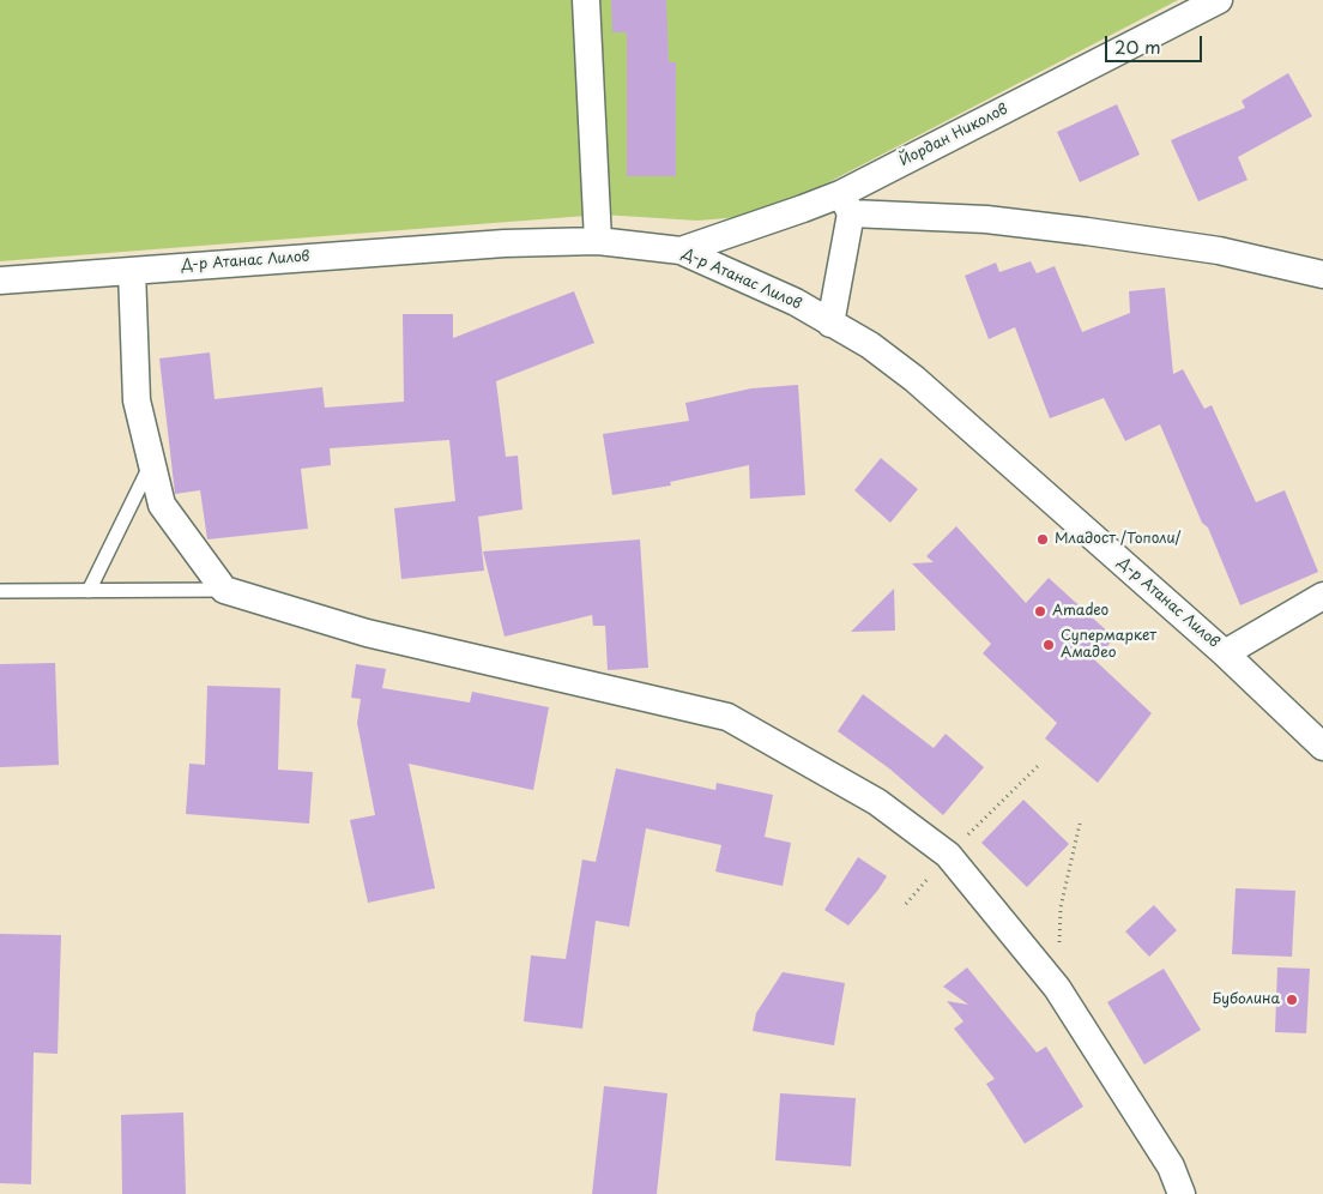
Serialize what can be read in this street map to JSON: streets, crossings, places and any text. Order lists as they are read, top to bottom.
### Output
{
  "streets": {
    "street": ["Йордан Николов", "Д-р Атанас Лилов"]
  },
  "crossings": [
    ["Йордан Николов", "Д-р Атанас Лилов"]
  ],
  "places": [
    "Младост /Тополи/",
    "Amadeo",
    "Супермаркет Амадео",
    "Буболина"
  ],
  "scale_bar": "20 m"
}
